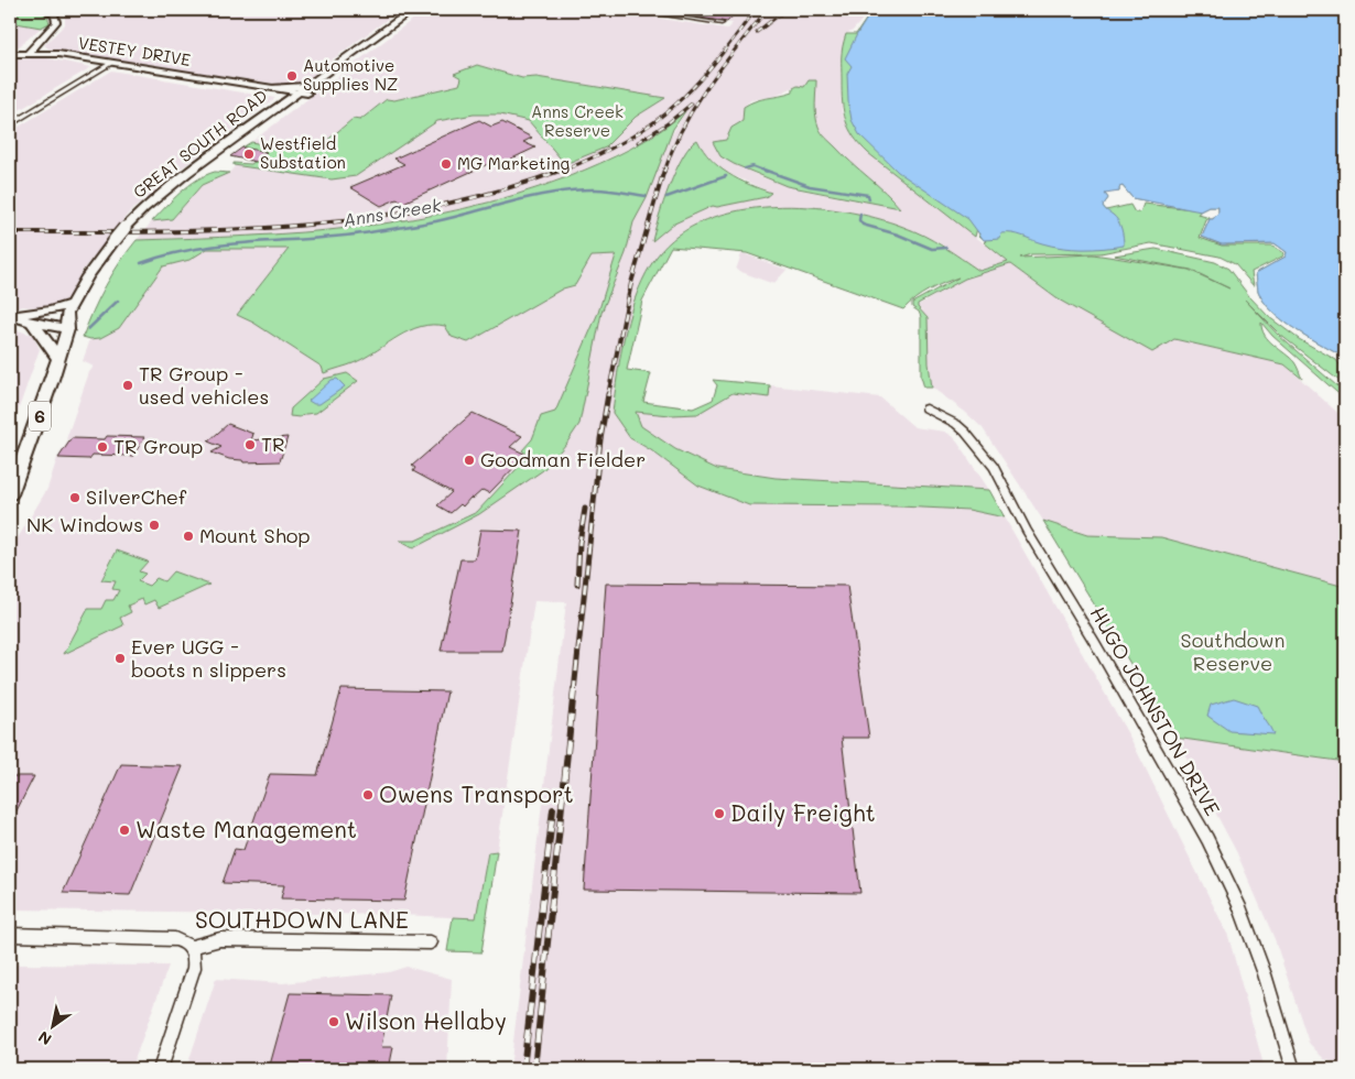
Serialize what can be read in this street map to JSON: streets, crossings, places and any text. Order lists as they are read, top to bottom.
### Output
{
  "streets": {
    "main road": ["GREAT SOUTH ROAD", "6"],
    "street": ["VESTEY DRIVE", "HUGO JOHNSTON DRIVE", "SOUTHDOWN LANE"]
  },
  "crossings": [
    ["VESTEY DRIVE", "GREAT SOUTH ROAD"]
  ],
  "water": ["Anns Creek"],
  "parks": ["Anns Creek Reserve", "Southdown Reserve"],
  "places": [
    "Automotive Supplies NZ",
    "Westfield Substation",
    "MG Marketing",
    "TR Group - used vehicles",
    "TR",
    "TR Group",
    "Goodman Fielder",
    "SilverChef",
    "NK Windows",
    "Mount Shop",
    "Ever UGG - boots n slippers",
    "Owens Transport",
    "Daily Freight",
    "Waste Management",
    "Wilson Hellaby"
  ],
  "north": "bottom left"
}
